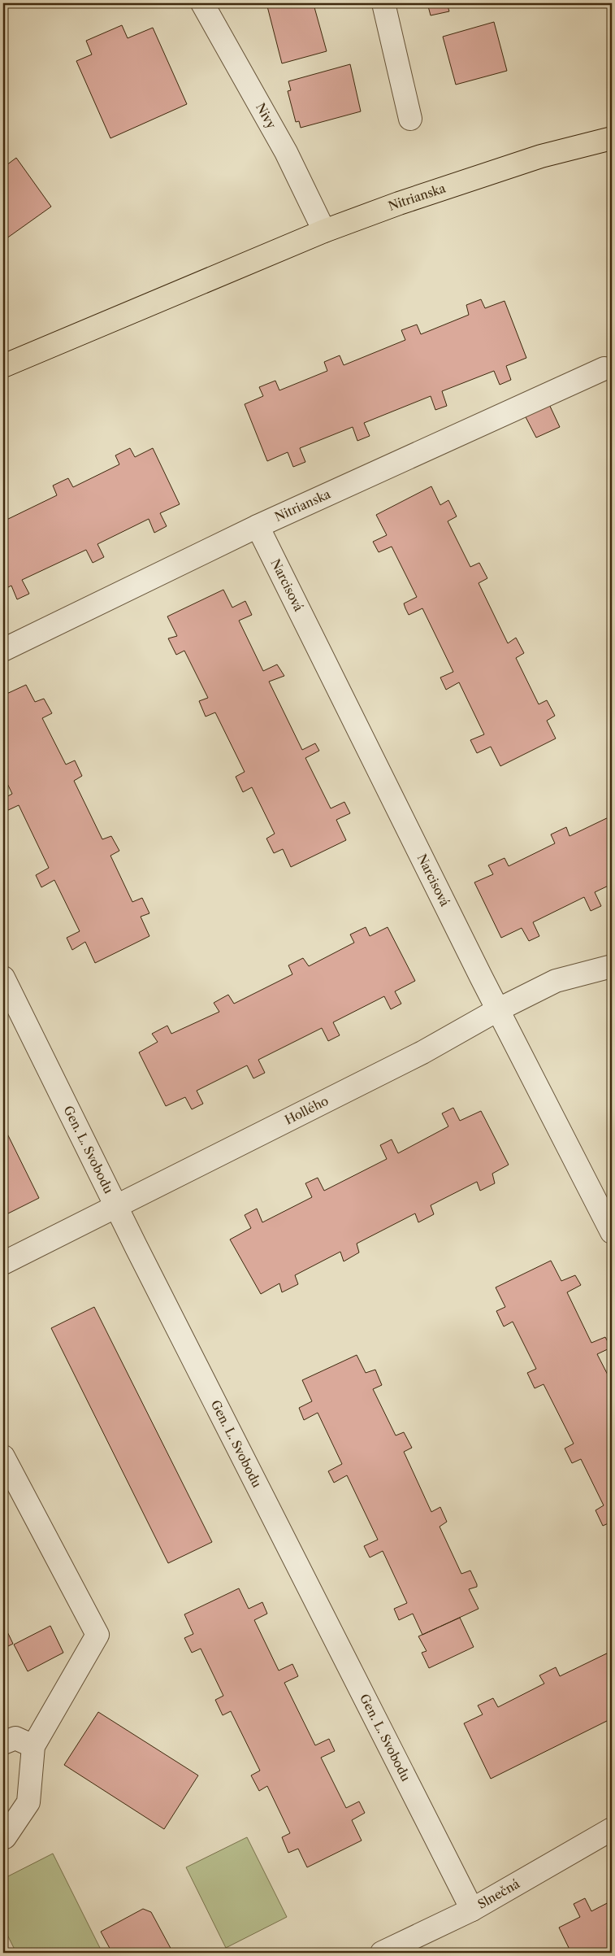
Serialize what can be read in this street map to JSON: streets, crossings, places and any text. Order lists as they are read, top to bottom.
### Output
{
  "streets": {
    "main road": ["Nitrianska"],
    "street": [
      "Nivy",
      "Narcisová",
      "Hollého",
      "Gen. L. Svobodu",
      "Slnečná"
    ]
  },
  "crossings": [
    ["Nivy", "Nitrianska"],
    ["Nitrianska", "Narcisová"],
    ["Narcisová", "Hollého"],
    ["Hollého", "Gen. L. Svobodu"],
    ["Gen. L. Svobodu", "Slnečná"]
  ]
}
